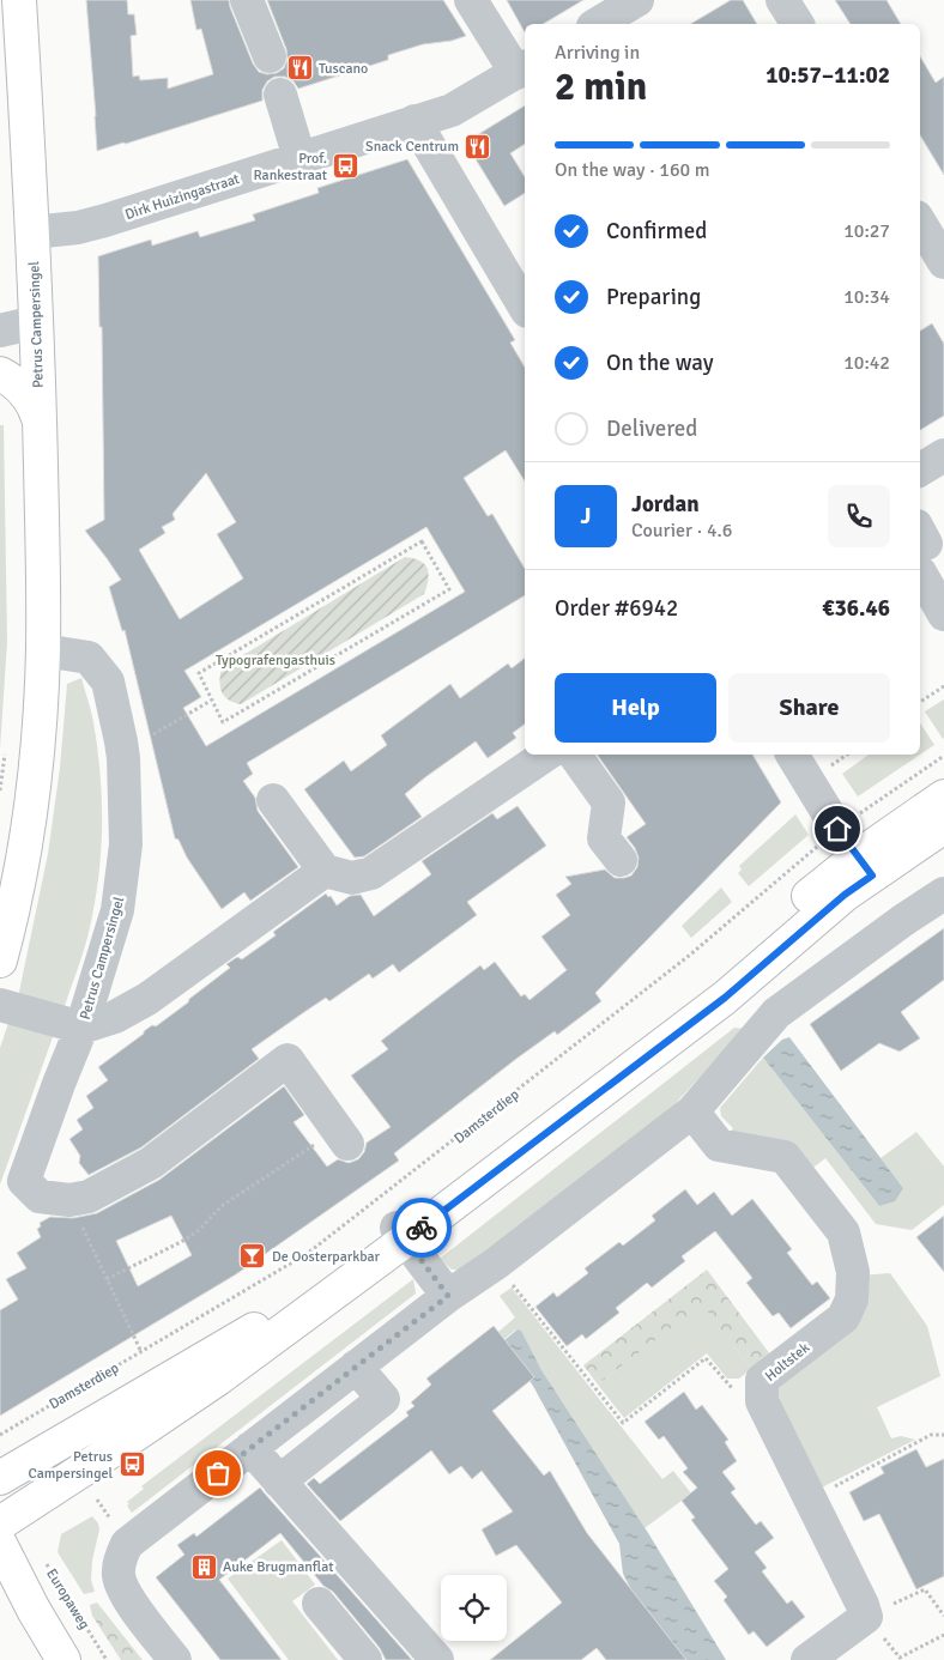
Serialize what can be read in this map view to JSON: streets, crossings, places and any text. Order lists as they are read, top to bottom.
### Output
{
  "streets": {
    "main road": ["Petrus Campersingel"],
    "street": ["Dirk Huizingastraat", "Holtstek"],
    "path": ["Damsterdiep", "Europaweg"]
  },
  "crossings": [
    ["Dirk Huizingastraat", "Petrus Campersingel"]
  ],
  "parks": ["Typografengasthuis"],
  "places": {
    "restaurant": ["Tuscano", "Snack Centrum"],
    "bus stop": ["Prof. Rankestraat", "Petrus Campersingel"],
    "bar": ["De Oosterparkbar"],
    "building": ["Auke Brugmanflat"]
  },
  "page": {
    "heading": ["2 min", "Arriving in", "10:57–11:02"],
    "panel": [
      "Jordan",
      "Courier · 4.6",
      "Order #6942",
      "€36.46"
    ],
    "bar": "On the way · 160 m",
    "list": [
      ["Confirmed", "10:27"],
      ["Preparing", "10:34"],
      ["On the way", "10:42"],
      "Delivered"
    ],
    "round": "J",
    "buttons": ["Help", "Share"]
  }
}
